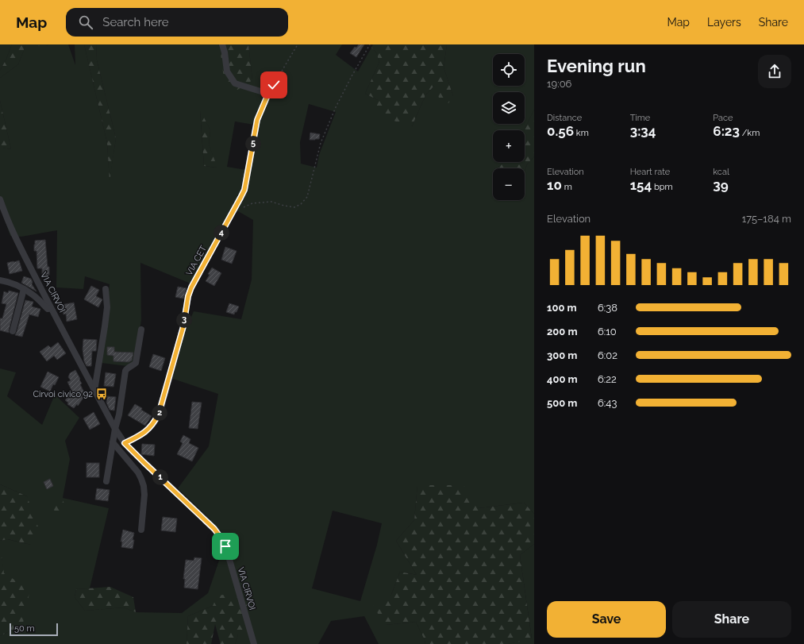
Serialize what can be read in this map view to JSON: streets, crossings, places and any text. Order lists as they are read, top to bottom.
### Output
{
  "streets": {
    "street": ["VIA CET", "VIA CIRVOI"]
  },
  "crossings": [
    ["VIA CET", "VIA CIRVOI"]
  ],
  "places": {
    "bus stop": ["Cirvoi civico 92"]
  },
  "scale_bar": "50 m",
  "page": {
    "header": "Map",
    "search": "Search here",
    "nav": ["Map", "Layers", "Share"],
    "heading": ["Evening run", "19:06"],
    "map_buttons": ["+", "−"],
    "stats": [
      ["Distance", "0.56 km"],
      ["Time", "3:34"],
      ["Pace", "6:23 /km"],
      ["Elevation", "10 m"],
      ["Heart rate", "154 bpm"],
      ["kcal", "39"]
    ],
    "pins": [
      "5",
      "4",
      "3",
      "2",
      "1"
    ],
    "chart": ["Elevation", "175–184 m"],
    "list": [
      {
        "name": "100 m",
        "note": "6:38"
      },
      {
        "name": "200 m",
        "note": "6:10"
      },
      {
        "name": "300 m",
        "note": "6:02"
      },
      {
        "name": "400 m",
        "note": "6:22"
      },
      {
        "name": "500 m",
        "note": "6:43"
      }
    ],
    "buttons": ["Save", "Share"],
    "scale": "50 m"
  }
}
